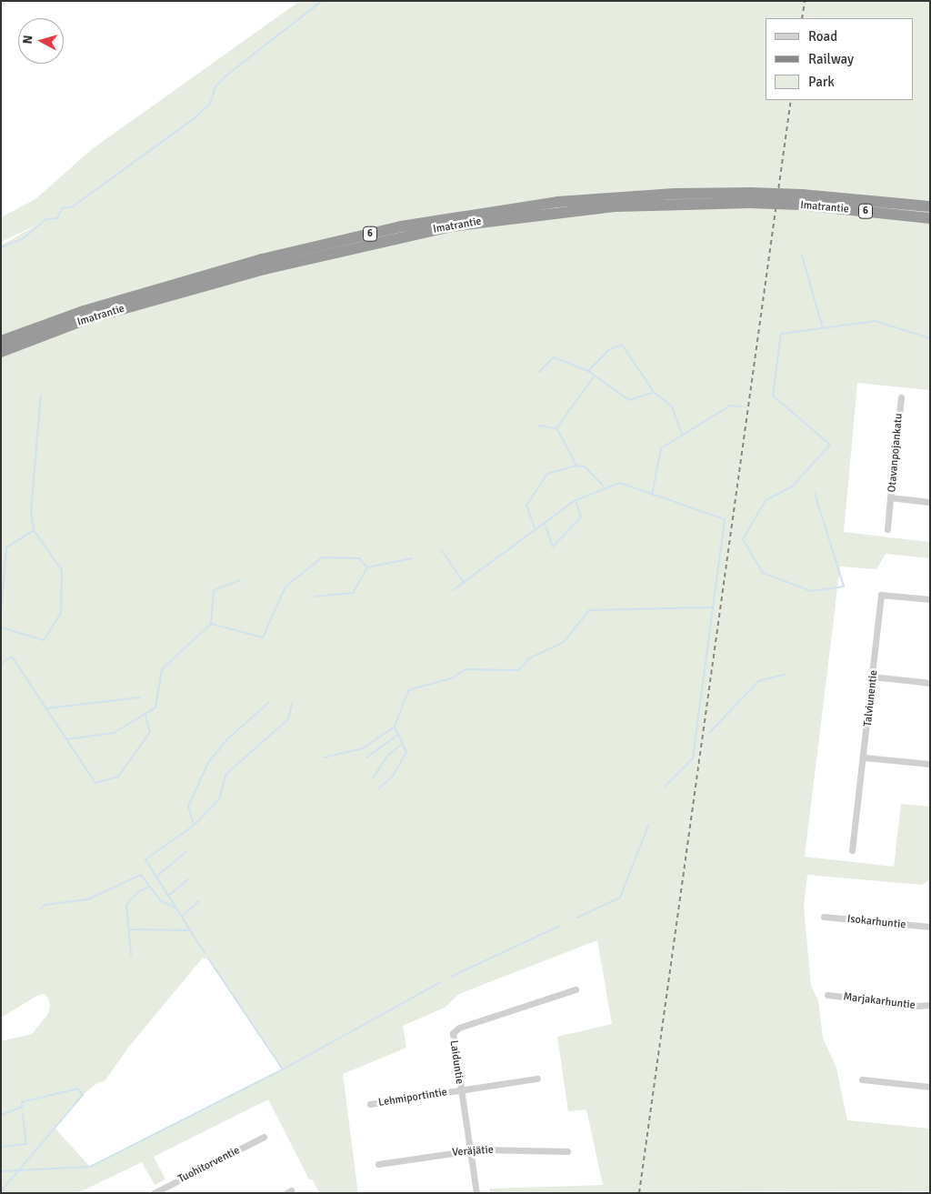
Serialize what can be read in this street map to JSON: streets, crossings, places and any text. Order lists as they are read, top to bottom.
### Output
{
  "streets": {
    "highway": ["Imatrantie", "6"],
    "street": [
      "Otavanpojankatu",
      "Talviunentie",
      "Isokarhuntie",
      "Marjakarhuntie",
      "Laiduntie",
      "Lehmiportintie",
      "Veräjätie",
      "Tuohitorventie"
    ]
  },
  "crossings": [
    ["Laiduntie", "Lehmiportintie"],
    ["Laiduntie", "Veräjätie"]
  ],
  "legend": ["Road", "Railway", "Park"],
  "north": "left"
}
